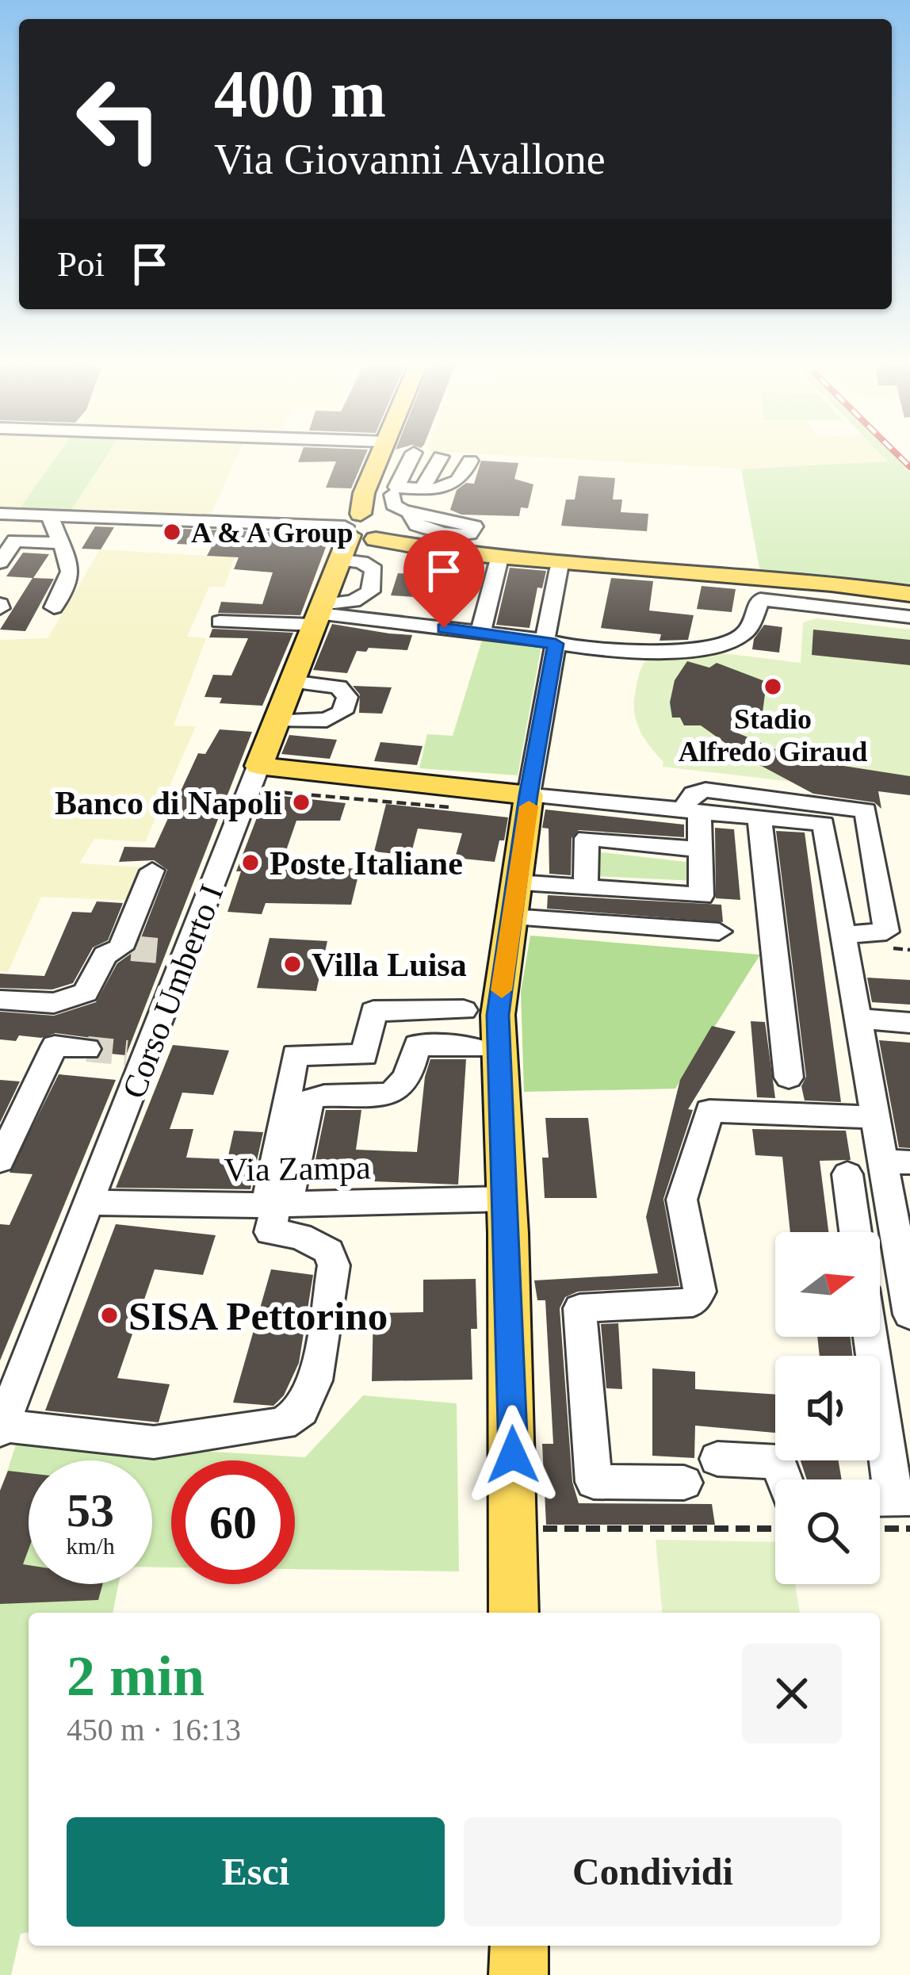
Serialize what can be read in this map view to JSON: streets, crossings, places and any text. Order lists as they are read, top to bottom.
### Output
{
  "streets": {
    "main road": ["Corso Umberto I"],
    "street": ["Via Zampa"]
  },
  "crossings": [
    ["Corso Umberto I", "Via Zampa"]
  ],
  "places": [
    "A & A Group",
    "Stadio Alfredo Giraud",
    "Banco di Napoli",
    "Poste Italiane",
    "Villa Luisa",
    "SISA Pettorino"
  ],
  "north": "right",
  "page": {
    "turn": ["400 m", "Via Giovanni Avallone"],
    "then": "Poi",
    "speed": "53 km/h",
    "limit": "60",
    "heading": ["2 min", "450 m · 16:13"],
    "buttons": ["Esci", "Condividi"]
  }
}
